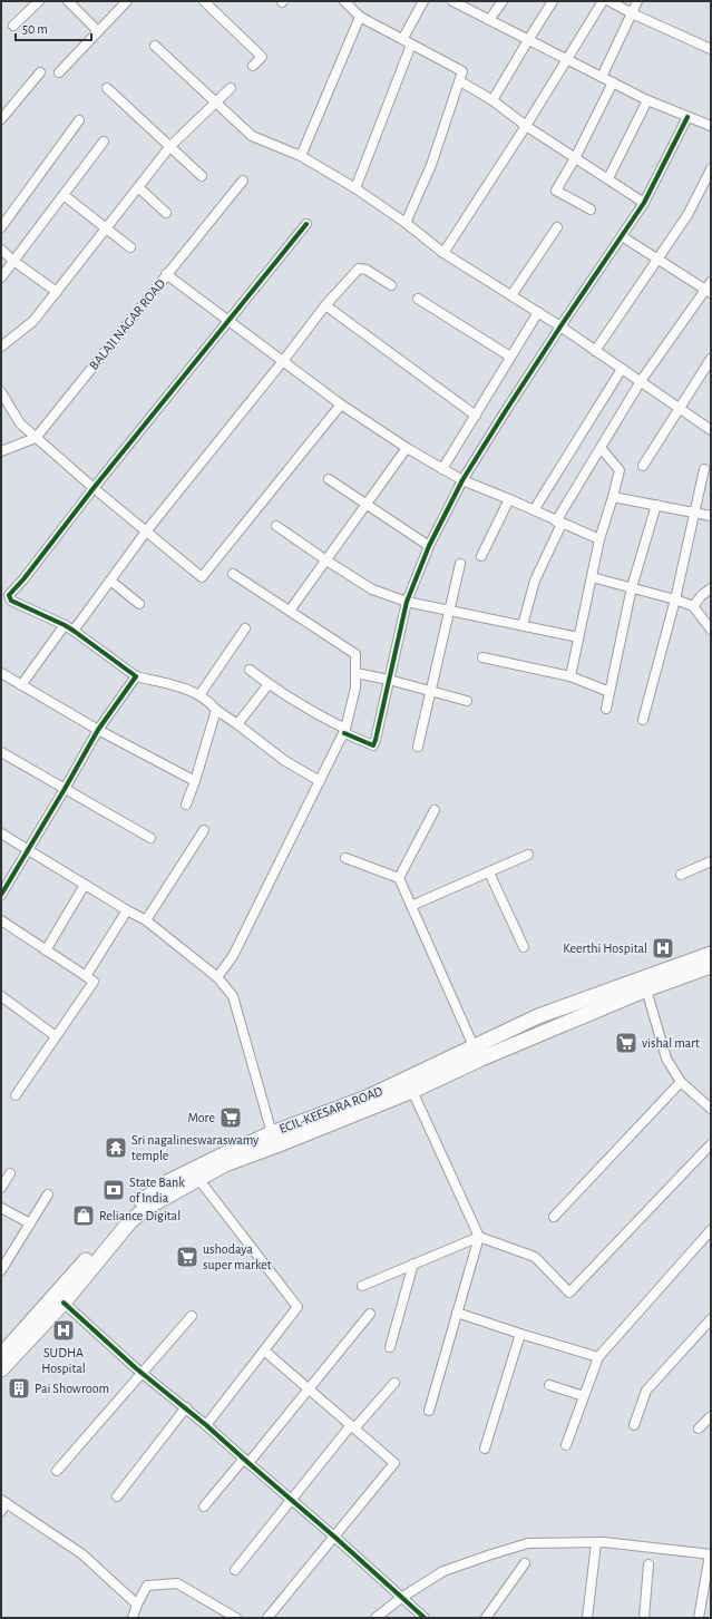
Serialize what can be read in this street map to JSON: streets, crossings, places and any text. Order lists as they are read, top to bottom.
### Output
{
  "streets": {
    "main road": ["ECIL-KEESARA ROAD"],
    "street": ["BALAJI NAGAR ROAD"]
  },
  "places": {
    "hospital": ["Keerthi Hospital", "SUDHA Hospital"],
    "supermarket": ["vishal mart", "More", "ushodaya super market"],
    "temple": ["Sri nagalineswaraswamy temple"],
    "bank": ["State Bank of India"],
    "shop": ["Reliance Digital"],
    "building": ["Pai Showroom"]
  },
  "scale_bar": "50 m"
}
